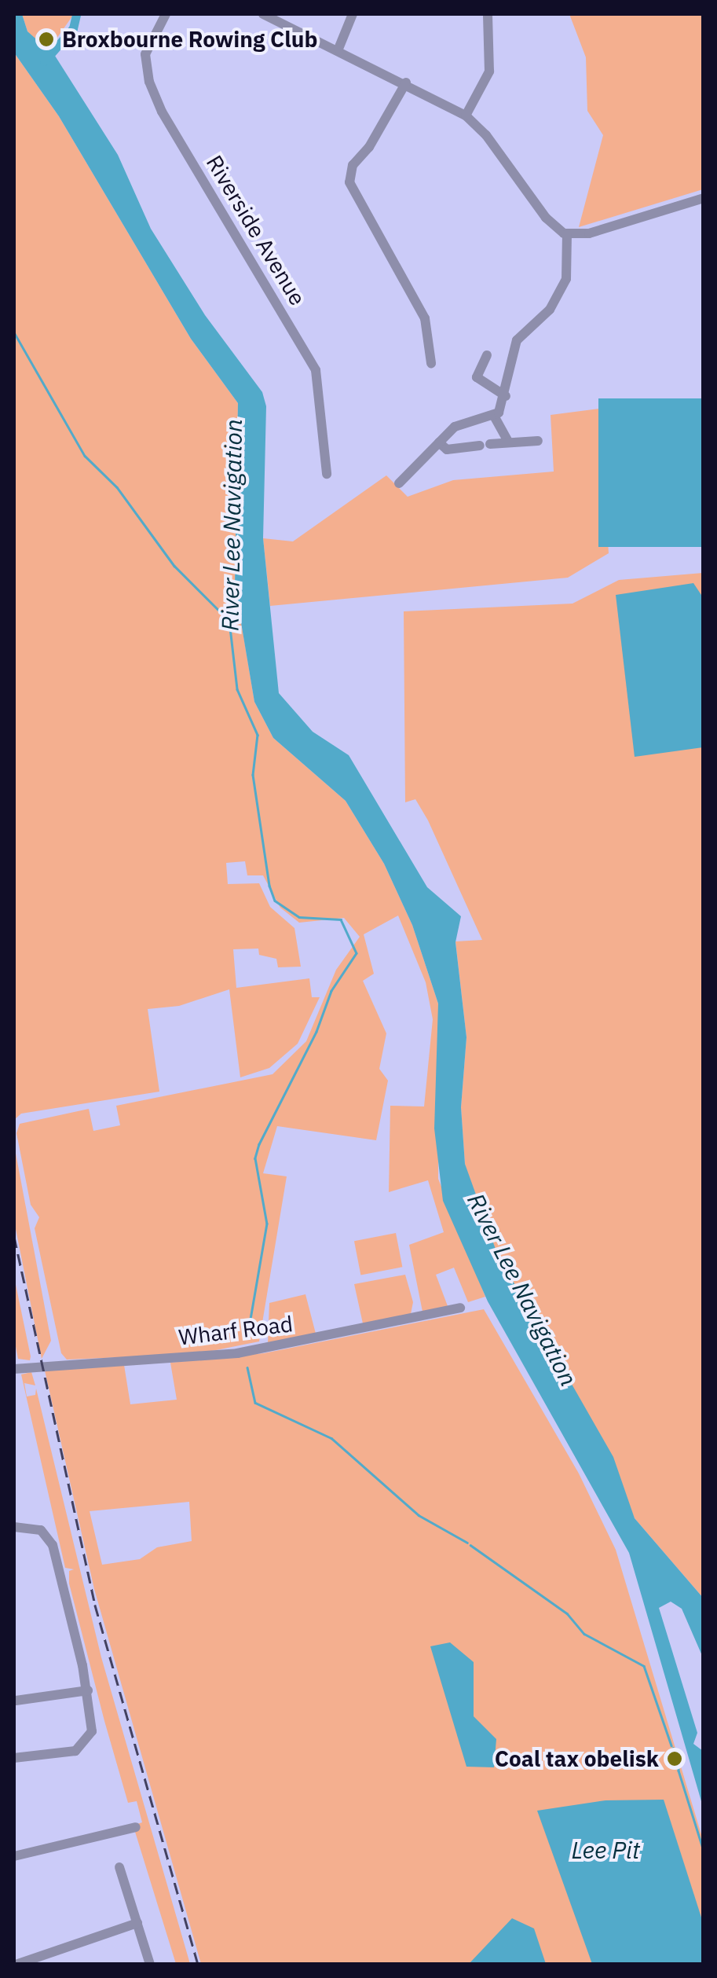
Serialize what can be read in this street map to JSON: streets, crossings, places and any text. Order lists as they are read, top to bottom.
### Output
{
  "streets": {
    "street": ["Riverside Avenue", "Wharf Road"]
  },
  "water": ["River Lee Navigation", "Lee Pit"],
  "places": ["Broxbourne Rowing Club", "Coal tax obelisk"]
}
